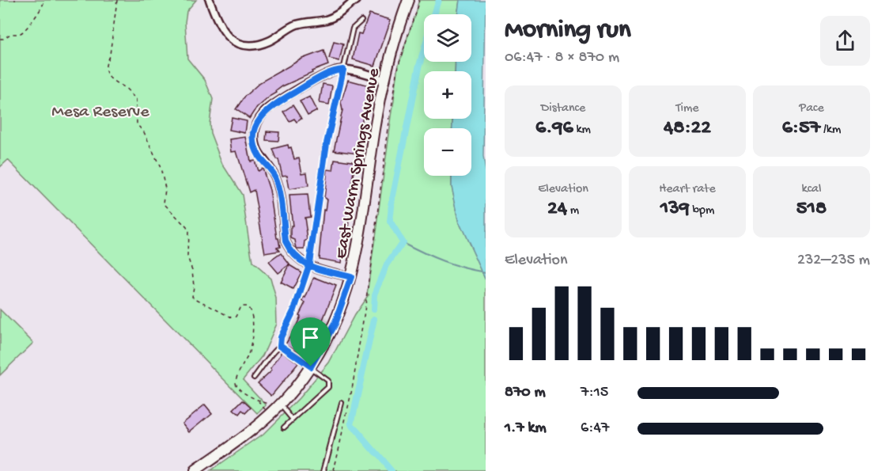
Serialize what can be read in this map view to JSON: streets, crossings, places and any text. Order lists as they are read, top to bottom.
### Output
{
  "streets": {
    "street": ["East Warm Springs Avenue"]
  },
  "parks": ["Mesa Reserve"],
  "page": {
    "heading": ["Morning run", "06:47 · 8 × 870 m"],
    "map_buttons": ["+", "−"],
    "stats": [
      ["Distance", "6.96 km"],
      ["Time", "48:22"],
      ["Pace", "6:57 /km"],
      ["Elevation", "24 m"],
      ["Heart rate", "139 bpm"],
      ["kcal", "518"]
    ],
    "chart": ["Elevation", "232–235 m"],
    "list": [
      {
        "name": "870 m",
        "note": "7:15"
      },
      {
        "name": "1.7 km",
        "note": "6:47"
      }
    ]
  }
}
